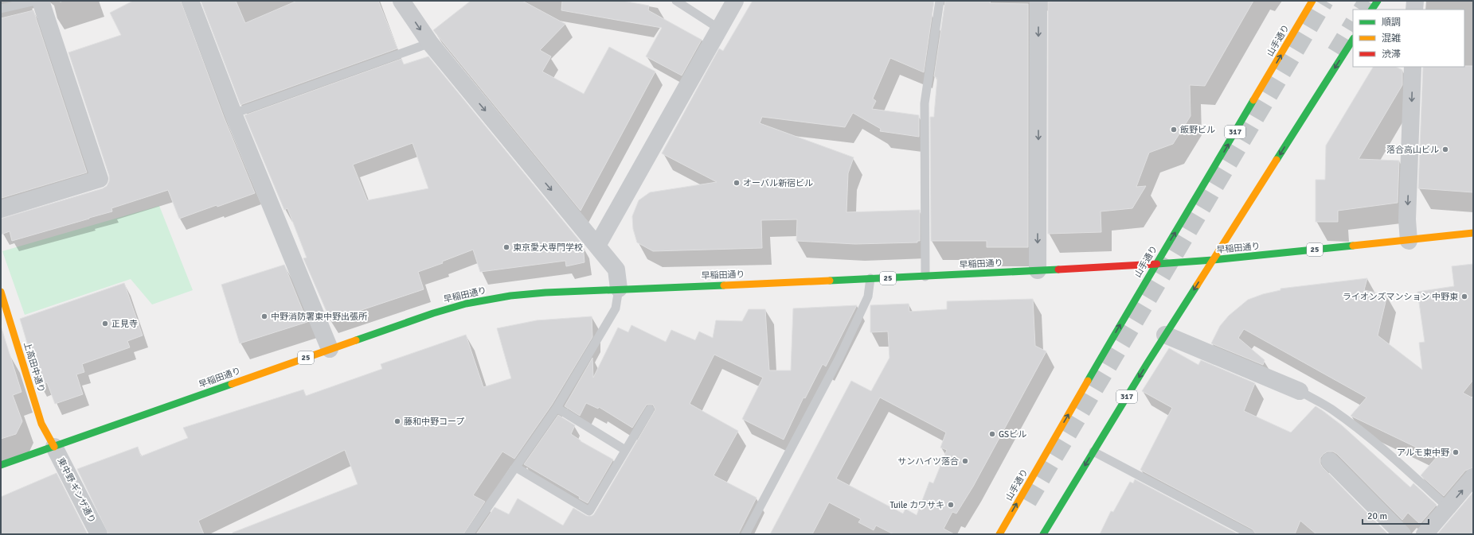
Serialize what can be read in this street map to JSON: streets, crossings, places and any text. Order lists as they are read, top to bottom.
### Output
{
  "streets": {
    "main road": [
      "山手通り",
      "317",
      "早稲田通り",
      "25",
      "上高田中通り"
    ],
    "street": ["東中野 ギンザ通り"]
  },
  "crossings": [
    ["山手通り", "早稲田通り"],
    ["317", "早稲田通り"],
    ["早稲田通り", "上高田中通り"],
    ["早稲田通り", "東中野 ギンザ通り"],
    ["上高田中通り", "東中野 ギンザ通り"]
  ],
  "places": [
    "飯野ビル",
    "落合高山ビル",
    "オーバル新宿ビル",
    "東京愛犬専門学校",
    "ライオンズマンション 中野東",
    "中野消防署東中野出張所",
    "正見寺",
    "藤和中野コープ",
    "GSビル",
    "アルモ東中野",
    "サンハイツ落合",
    "Tuile カワサキ"
  ],
  "legend": ["順調", "混雑", "渋滞"],
  "scale_bar": "20 m"
}
